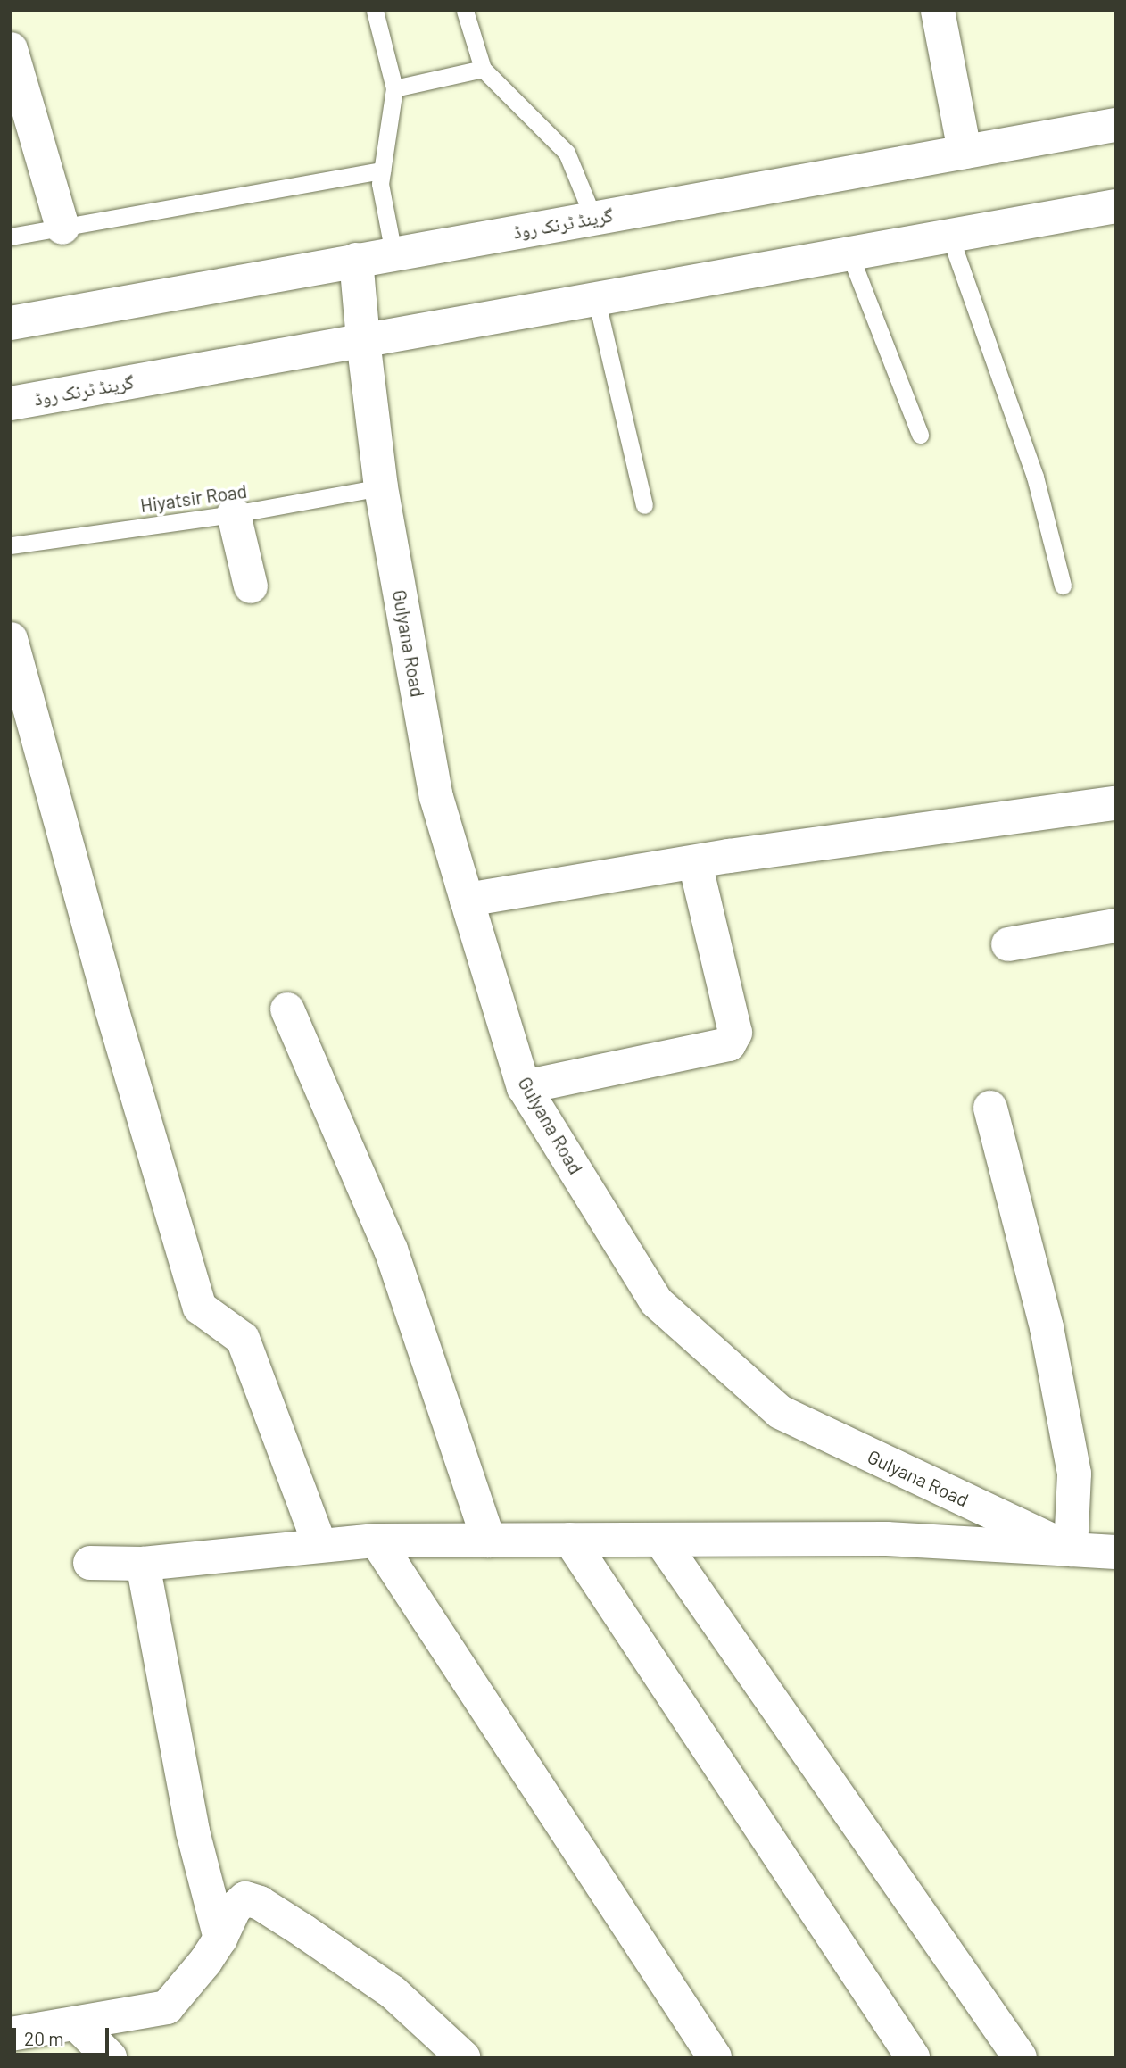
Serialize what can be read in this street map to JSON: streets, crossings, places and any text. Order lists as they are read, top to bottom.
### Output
{
  "streets": {
    "main road": ["گرینڈ ٹرنک روڈ", "Gulyana Road"],
    "lane": ["Hiyatsir Road"]
  },
  "crossings": [
    ["گرینڈ ٹرنک روڈ", "Gulyana Road"],
    ["Hiyatsir Road", "Gulyana Road"]
  ],
  "scale_bar": "20 m"
}
